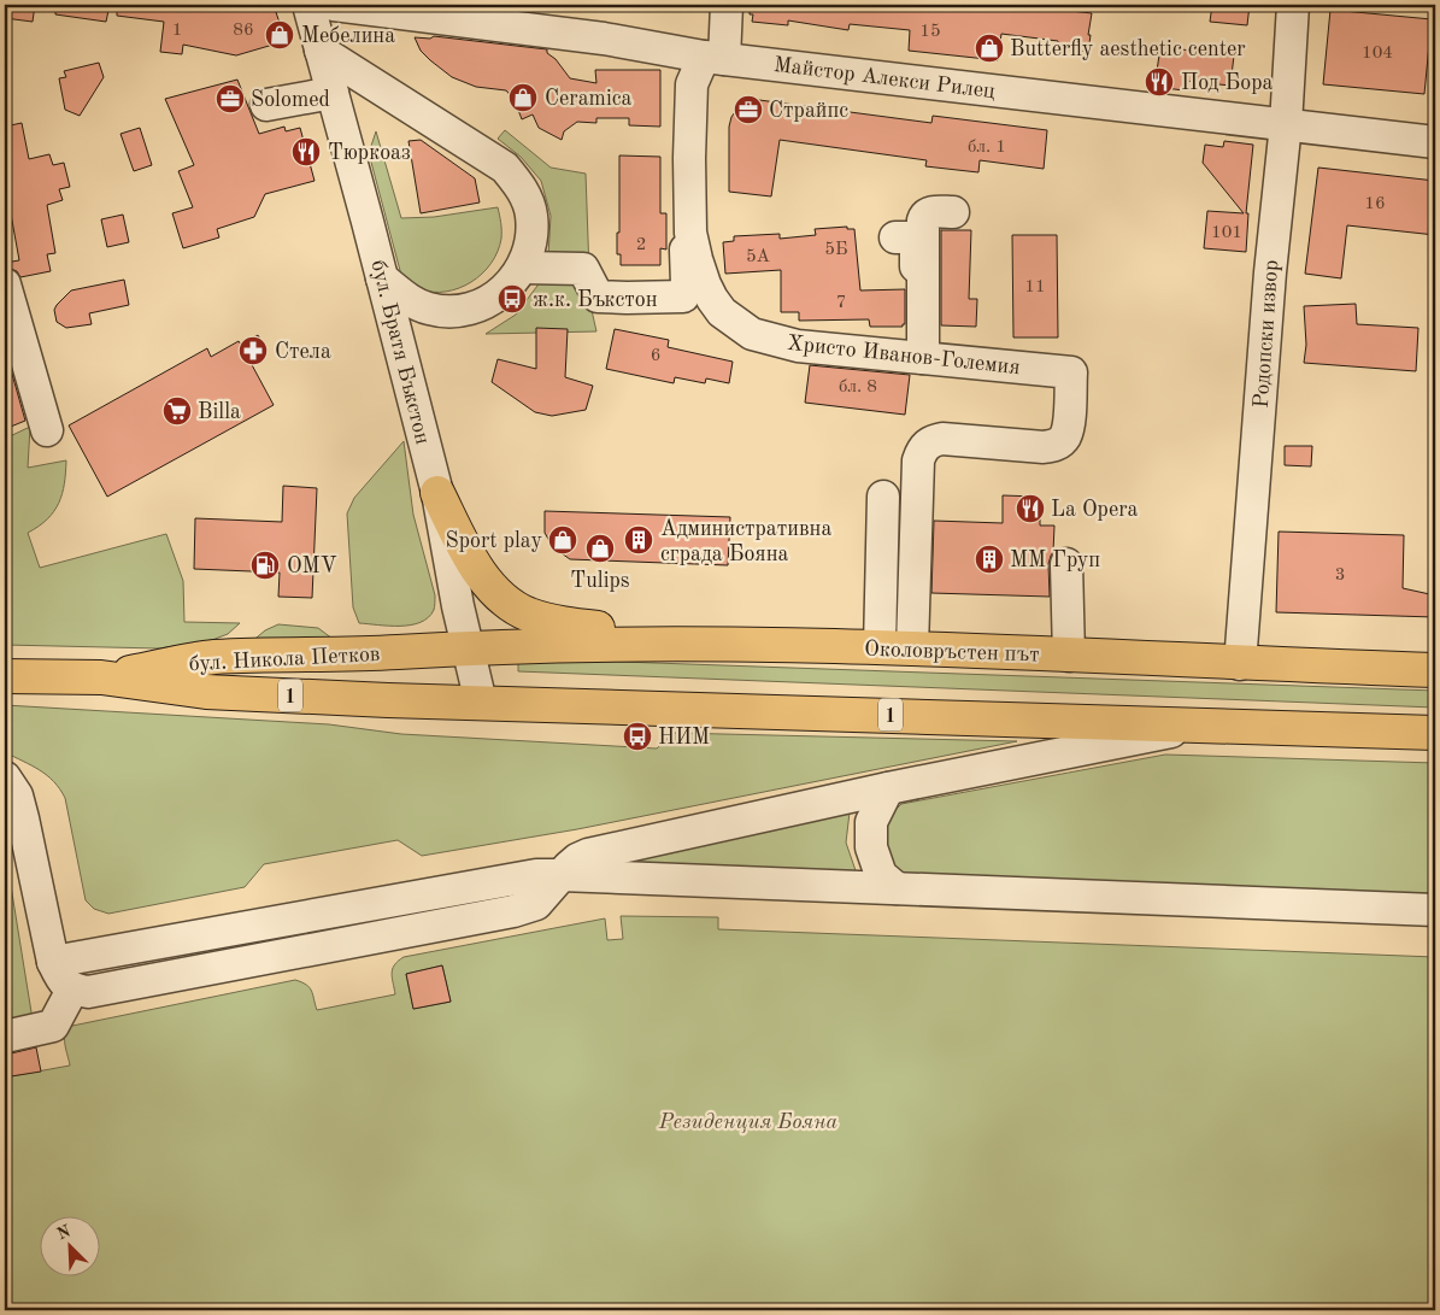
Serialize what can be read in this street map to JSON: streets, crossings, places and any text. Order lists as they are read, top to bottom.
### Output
{
  "streets": {
    "highway": ["Околовръстен път", "бул. Никола Петков", "1"],
    "street": [
      "Майстор Алекси Рилец",
      "Родопски извор",
      "бул. Братя Бъкстон",
      "Христо Иванов-Големия"
    ]
  },
  "crossings": [
    ["Майстор Алекси Рилец", "Родопски извор"],
    ["Майстор Алекси Рилец", "Христо Иванов-Големия"],
    ["Родопски извор", "Околовръстен път"],
    ["бул. Братя Бъкстон", "Околовръстен път"],
    ["бул. Братя Бъкстон", "бул. Никола Петков"],
    ["бул. Братя Бъкстон", "1"],
    ["Христо Иванов-Големия", "Околовръстен път"],
    ["Околовръстен път", "бул. Никола Петков"],
    ["бул. Никола Петков", "1"]
  ],
  "parks": ["Резиденция Бояна"],
  "places": {
    "shop": [
      "Мебелина",
      "Butterfly aesthetic center",
      "Ceramica",
      "Sport play",
      "Tulips"
    ],
    "restaurant": ["Под Бора", "Тюркоаз", "La Opera"],
    "office": ["Solomed", "Страйпс"],
    "bus stop": ["ж.к. Бъкстон", "НИМ"],
    "pharmacy": ["Стела"],
    "supermarket": ["Billa"],
    "building": ["Административна сграда Бояна", "ММ Груп"],
    "fuel station": ["OMV"]
  },
  "house_numbers": [
    "1",
    "86",
    "15",
    "104",
    "бл. 1",
    "16",
    "101",
    "2",
    "5Б",
    "5А",
    "11",
    "7",
    "6",
    "бл. 8",
    "3"
  ],
  "north": "top left"
}
